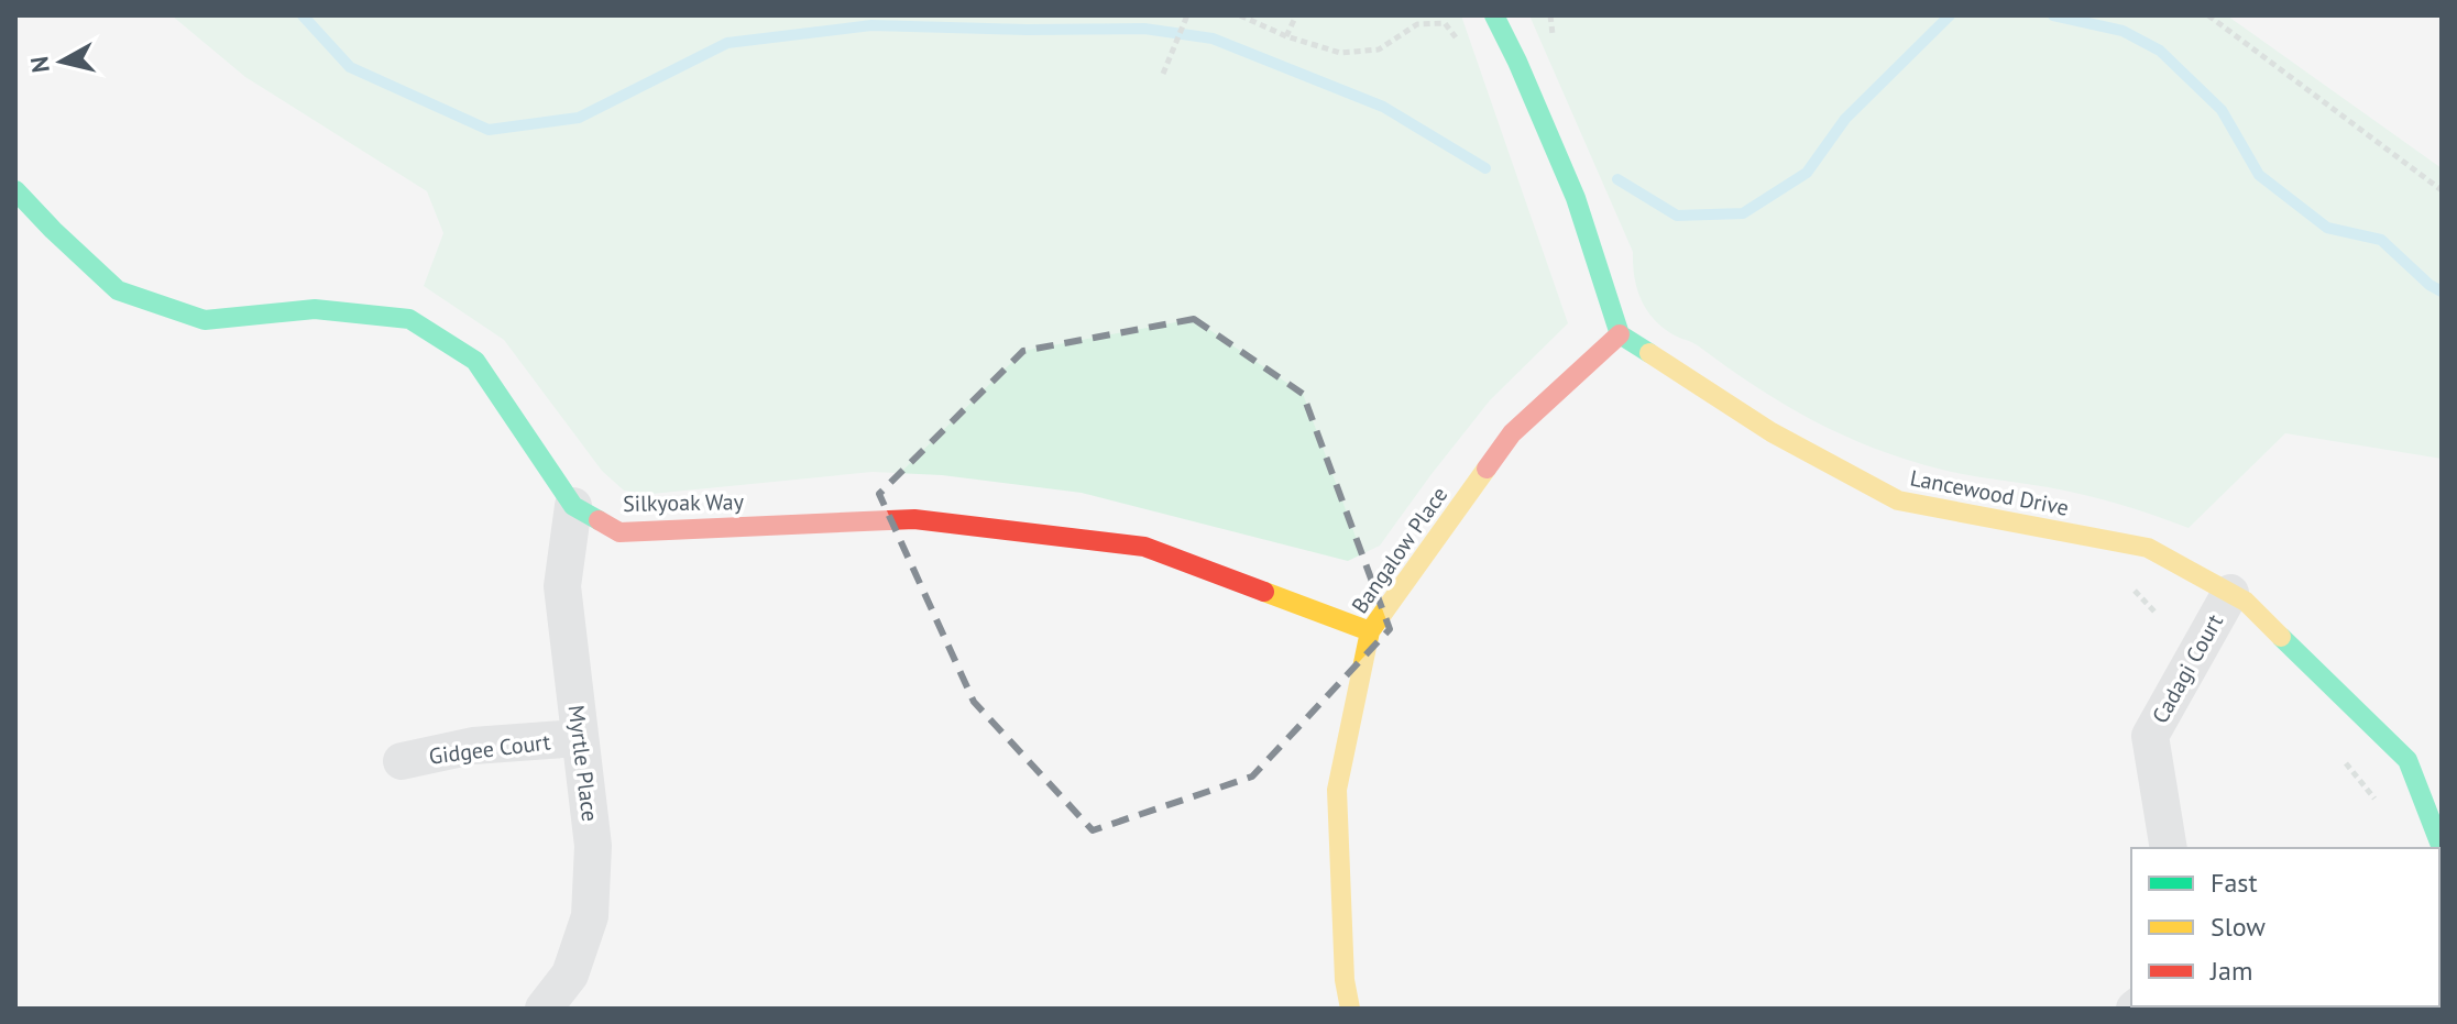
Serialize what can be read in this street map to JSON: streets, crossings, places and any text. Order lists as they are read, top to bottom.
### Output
{
  "streets": {
    "street": [
      "Lancewood Drive",
      "Silkyoak Way",
      "Bangalow Place",
      "Cadagi Court",
      "Gidgee Court",
      "Myrtle Place"
    ]
  },
  "crossings": [
    ["Lancewood Drive", "Bangalow Place"],
    ["Lancewood Drive", "Cadagi Court"],
    ["Silkyoak Way", "Bangalow Place"],
    ["Silkyoak Way", "Myrtle Place"],
    ["Gidgee Court", "Myrtle Place"]
  ],
  "legend": ["Fast", "Slow", "Jam"],
  "north": "left"
}
